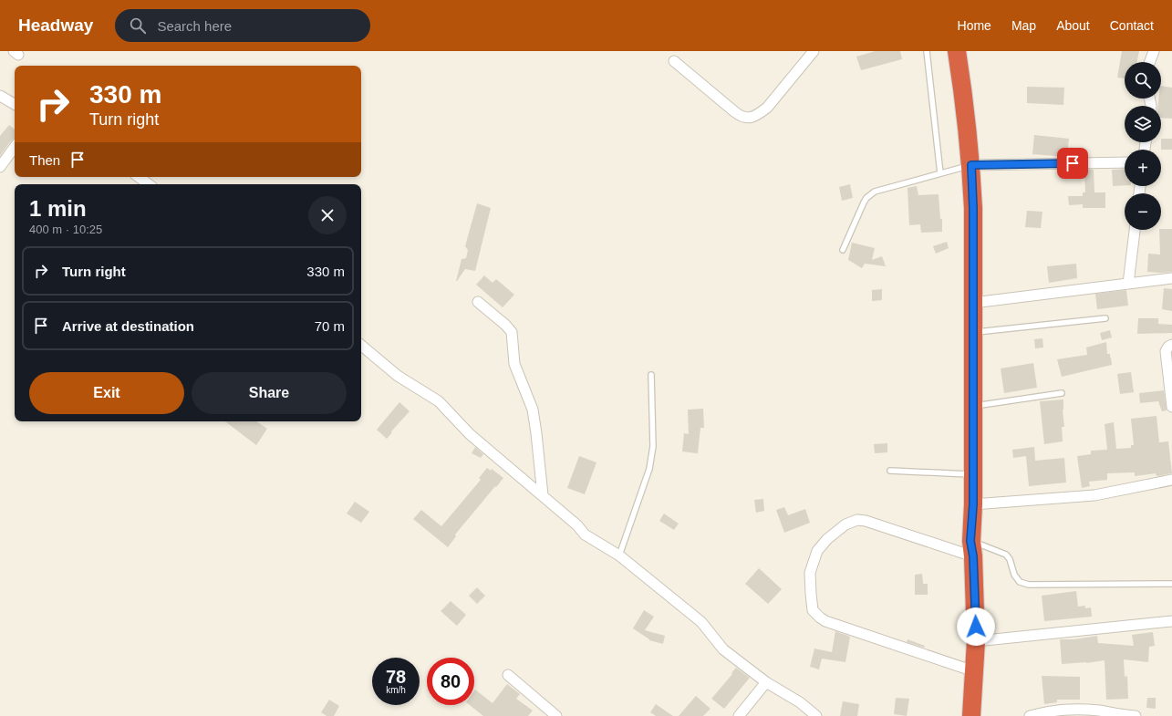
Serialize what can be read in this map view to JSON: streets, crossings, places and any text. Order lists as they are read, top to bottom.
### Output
{
  "page": {
    "header": "Headway",
    "search": "Search here",
    "nav": [
      "Home",
      "Map",
      "About",
      "Contact"
    ],
    "map_buttons": ["+", "−"],
    "turn": ["330 m", "Turn right"],
    "then": "Then",
    "heading": ["1 min", "400 m · 10:25"],
    "list": [
      {
        "name": "Turn right",
        "value": "330 m"
      },
      {
        "name": "Arrive at destination",
        "value": "70 m"
      }
    ],
    "buttons": ["Exit", "Share"],
    "speed": "78 km/h",
    "limit": "80"
  }
}
